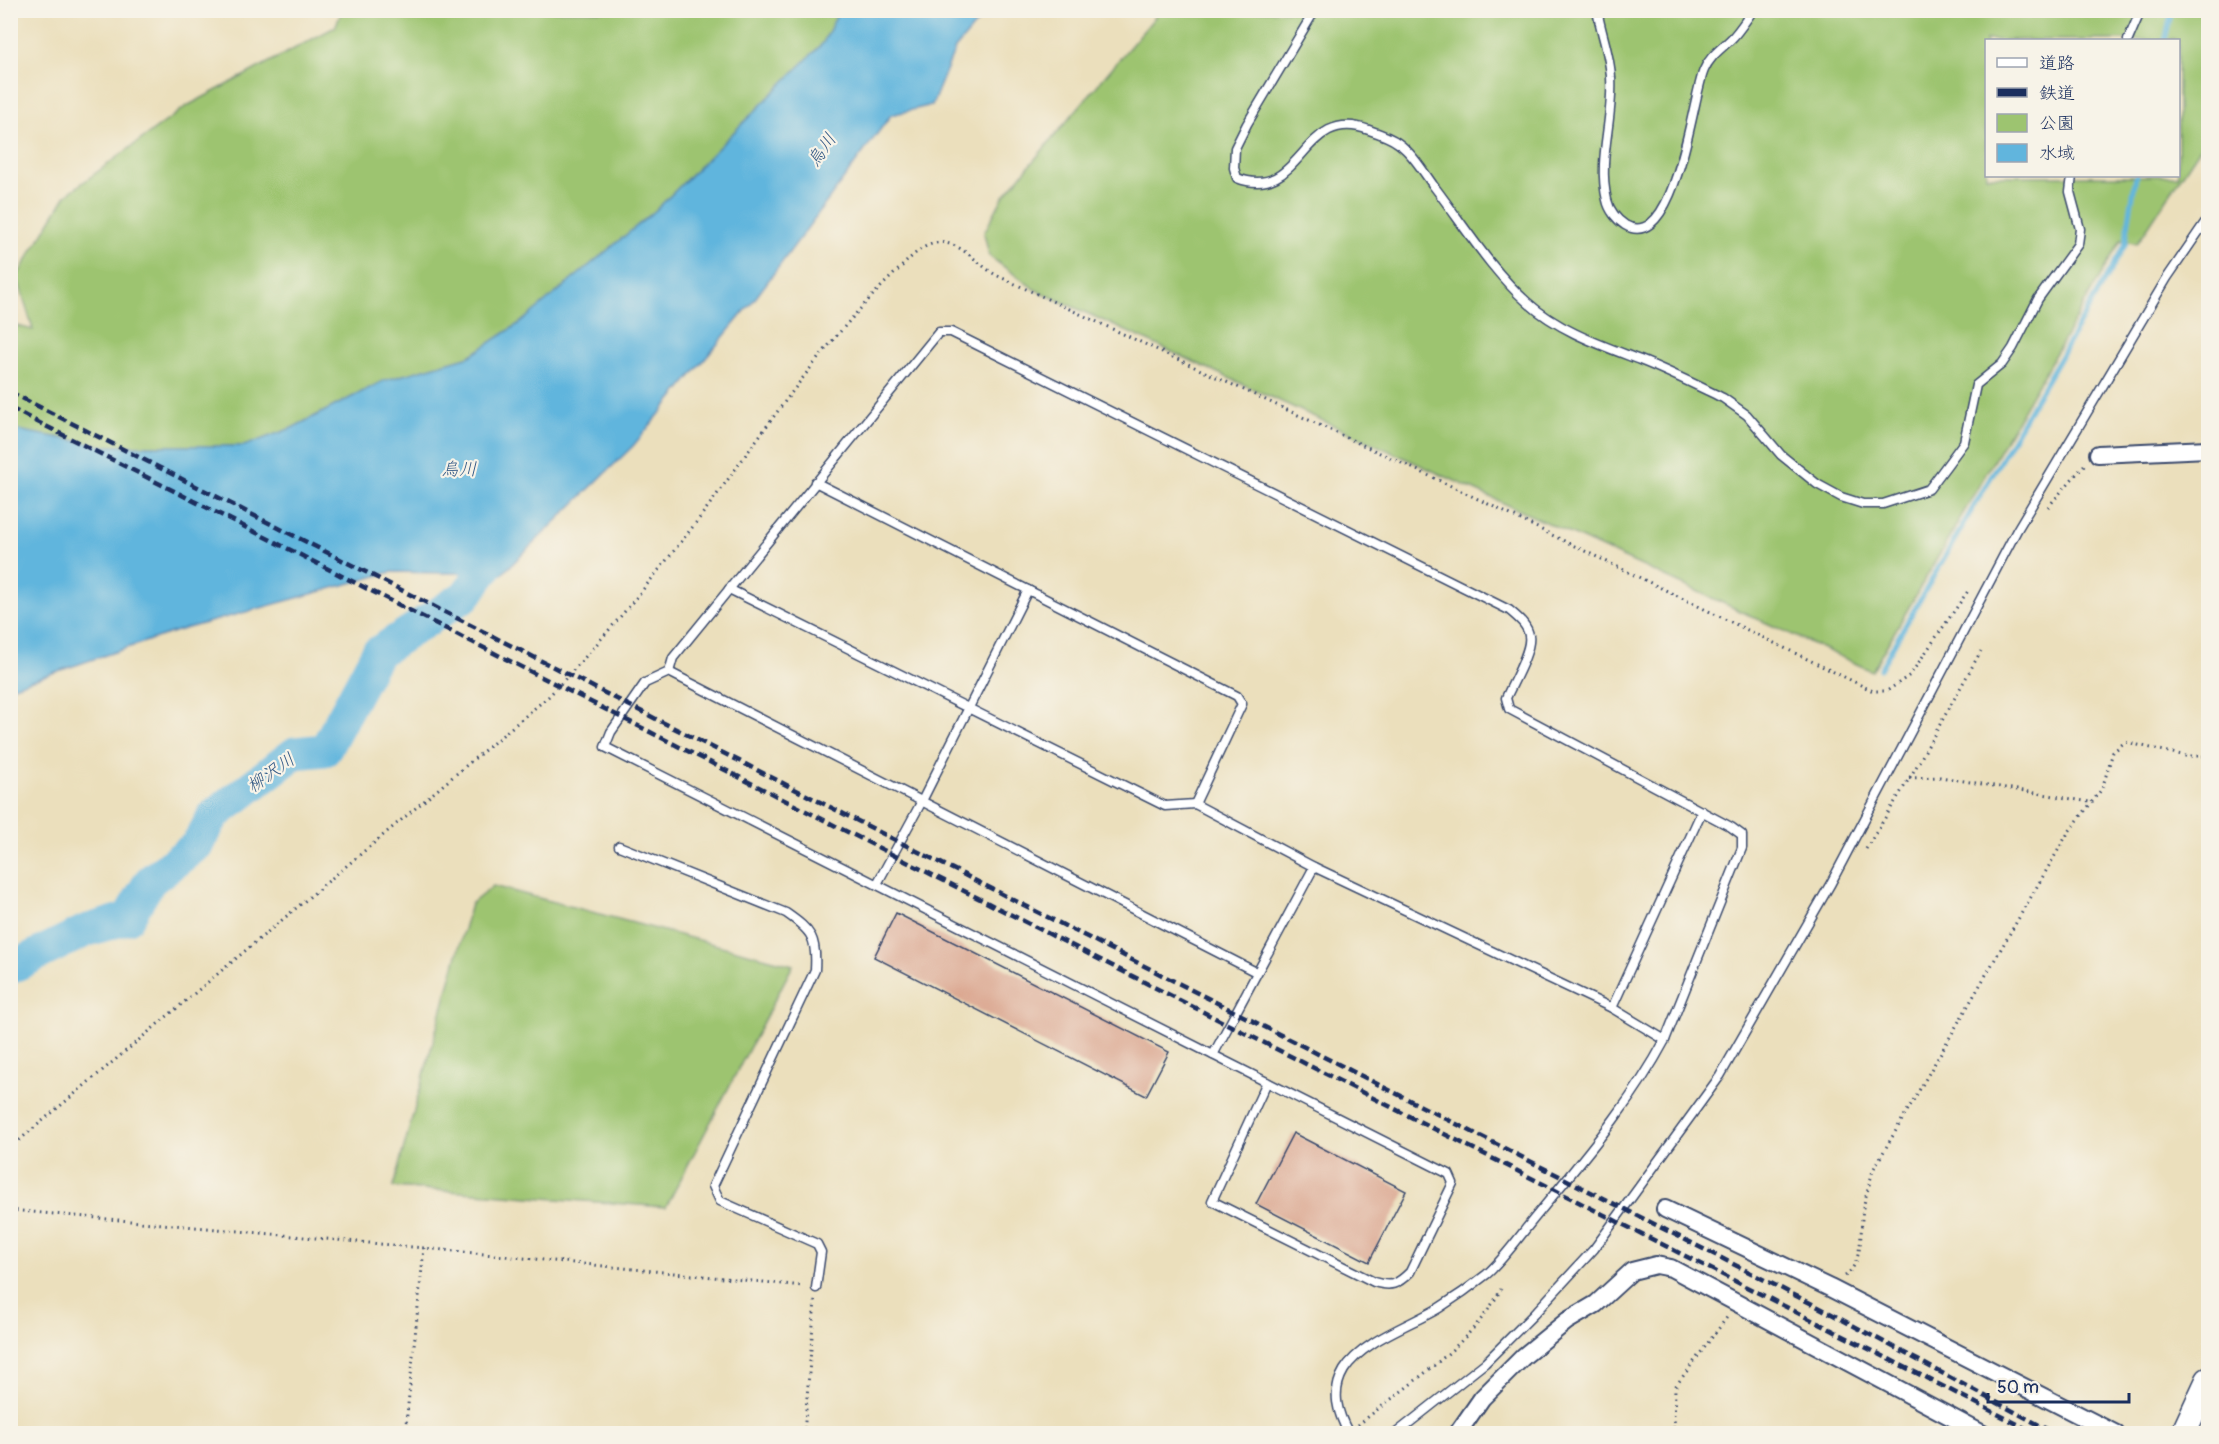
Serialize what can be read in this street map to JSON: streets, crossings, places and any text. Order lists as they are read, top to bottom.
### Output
{
  "water": ["烏川", "柳沢川"],
  "legend": [
    "道路",
    "鉄道",
    "公園",
    "水域"
  ],
  "scale_bar": "50 m"
}
